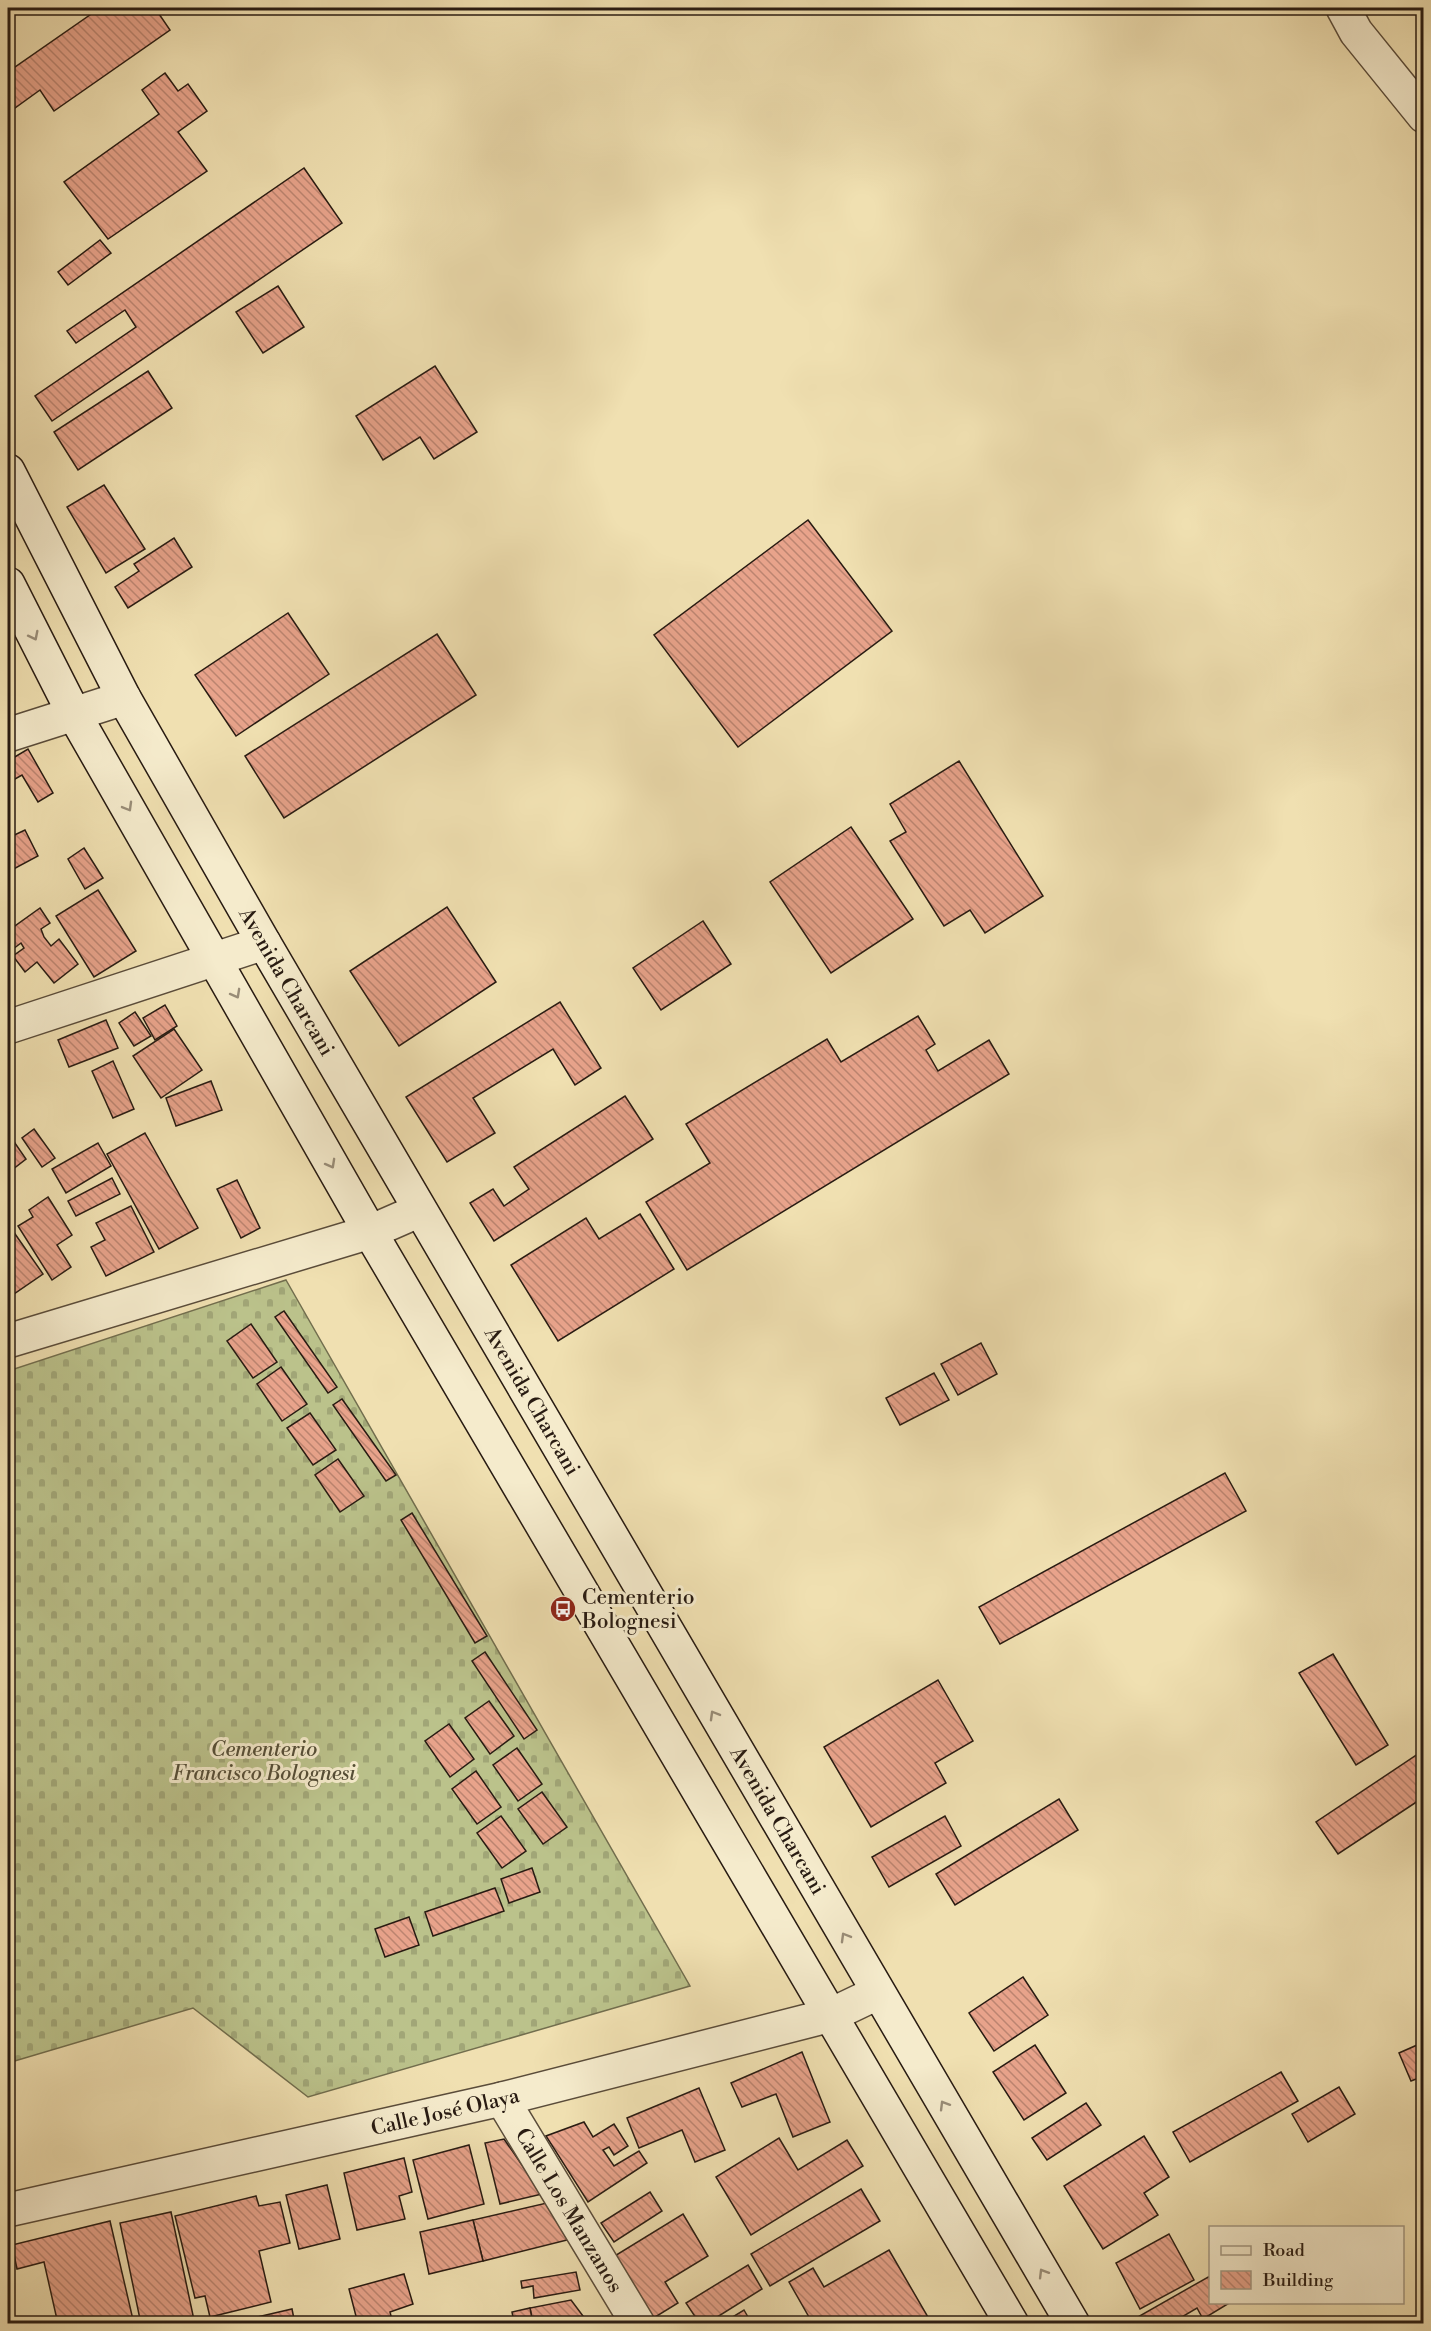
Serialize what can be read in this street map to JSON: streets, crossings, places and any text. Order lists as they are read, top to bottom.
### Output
{
  "streets": {
    "main road": ["Avenida Charcani", "Calle José Olaya", "Calle Los Manzanos"]
  },
  "crossings": [
    ["Avenida Charcani", "Calle José Olaya"],
    ["Calle José Olaya", "Calle Los Manzanos"]
  ],
  "parks": ["Cementerio Francisco Bolognesi"],
  "places": {
    "bus stop": ["Cementerio Bolognesi"]
  },
  "legend": ["Road", "Building"]
}
